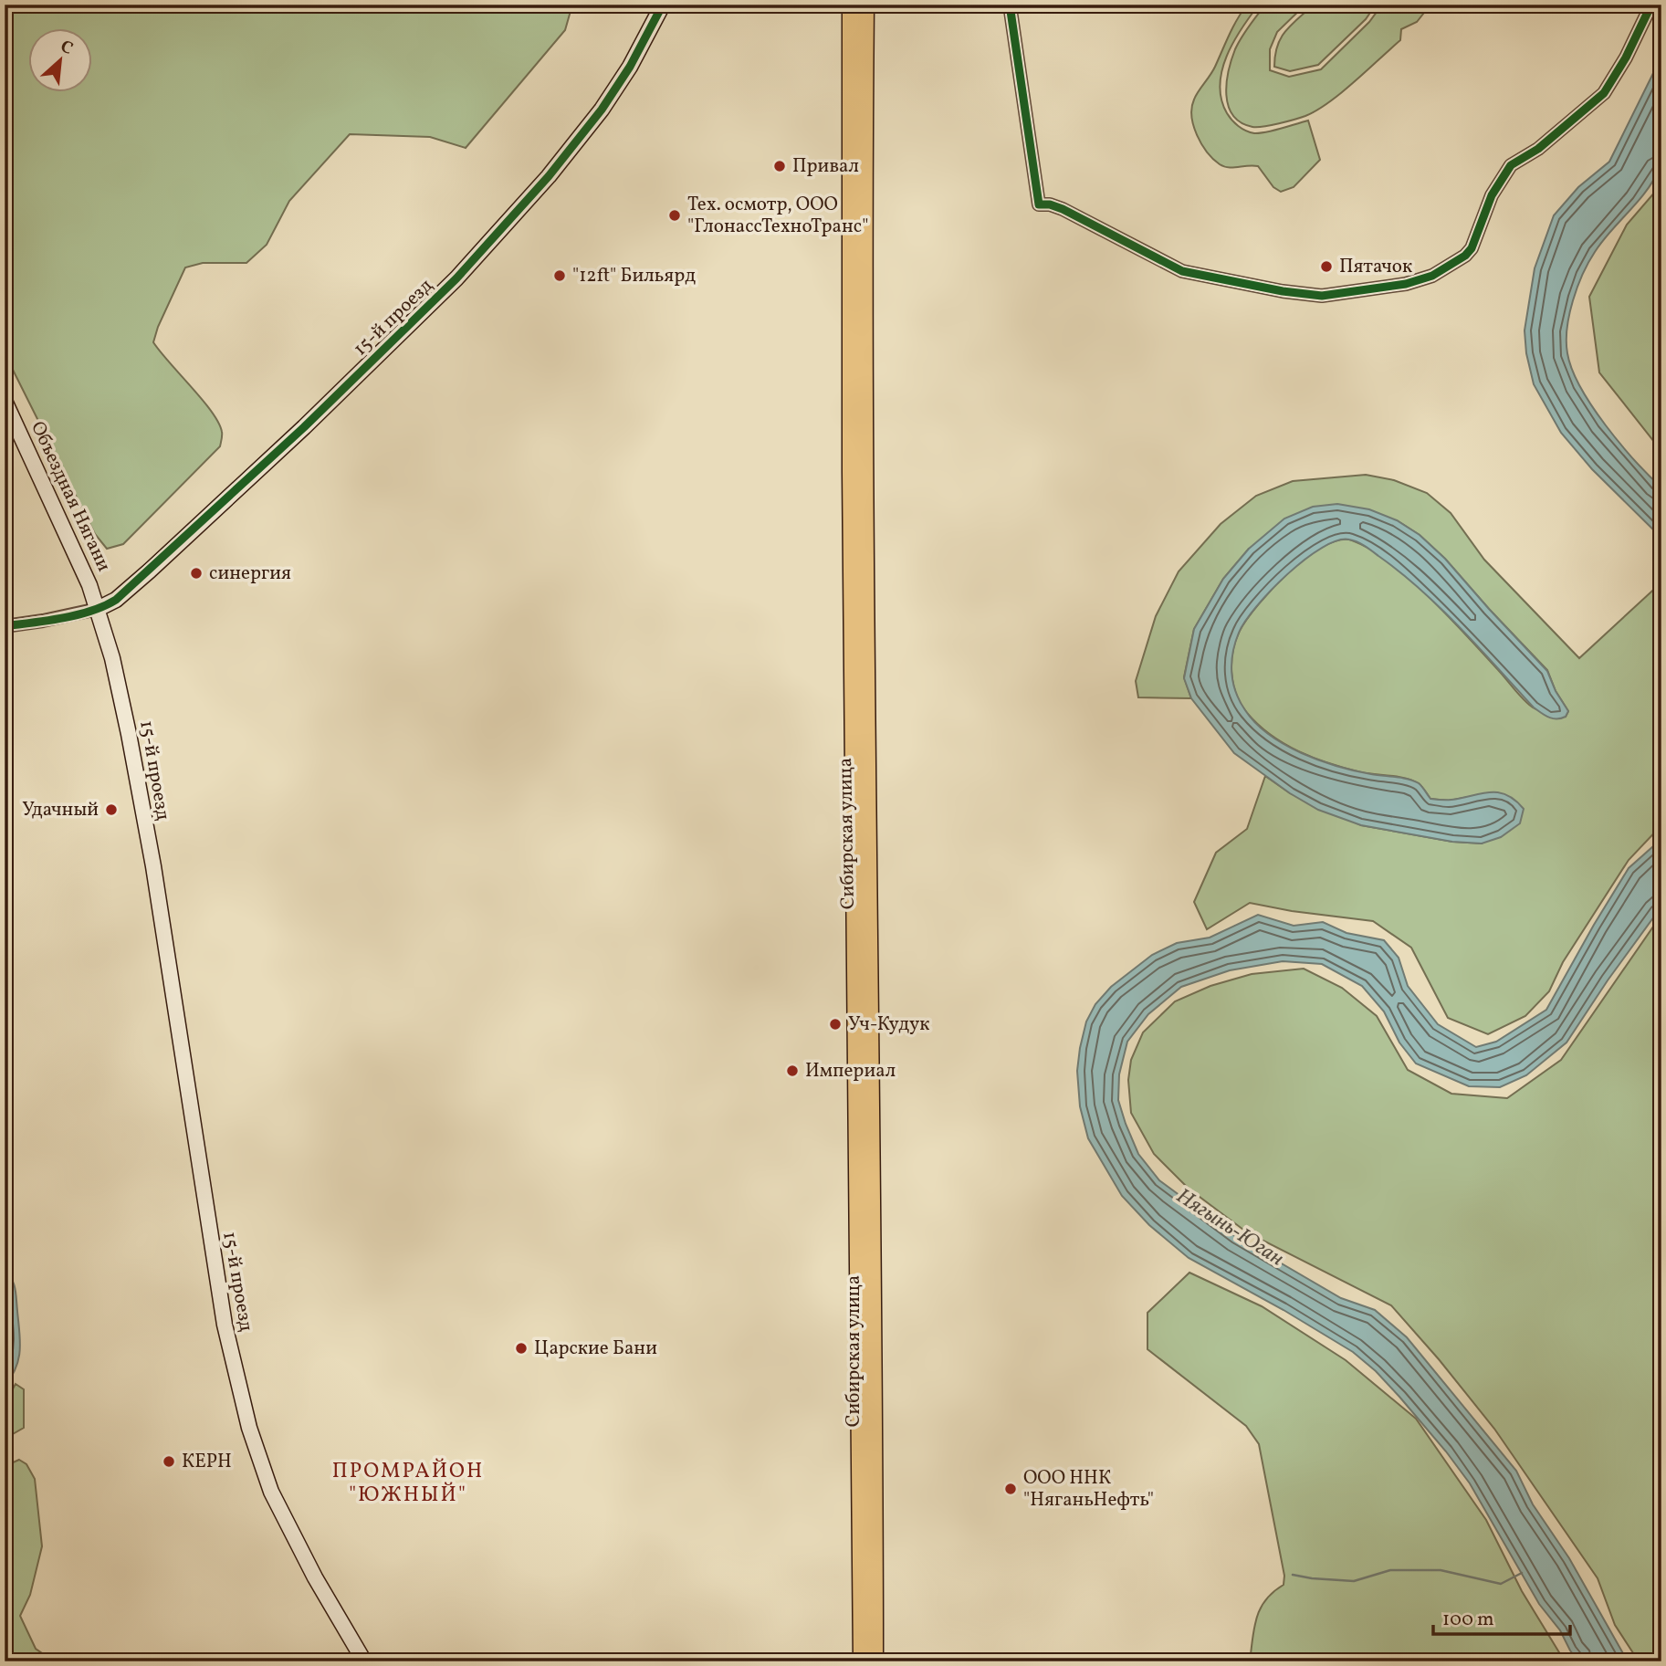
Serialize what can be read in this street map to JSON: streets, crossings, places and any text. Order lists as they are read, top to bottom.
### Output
{
  "streets": {
    "main road": ["15-й проезд", "Объездная Нягани", "Сибирская улица"]
  },
  "crossings": [
    ["15-й проезд", "Объездная Нягани"]
  ],
  "districts": ["ПРОМРАЙОН \"ЮЖНЫЙ\""],
  "water": ["Нягынь-Юган"],
  "places": [
    "Привал",
    "Тех. осмотр, ООО \"ГлонассТехноТранс\"",
    "Пятачок",
    "\"12ft\" Бильярд",
    "синергия",
    "Удачный",
    "Уч-Кудук",
    "Империал",
    "Царские Бани",
    "КЕРН",
    "ООО ННК \"НяганьНефть\""
  ],
  "scale_bar": "100 m",
  "north": "top right"
}
